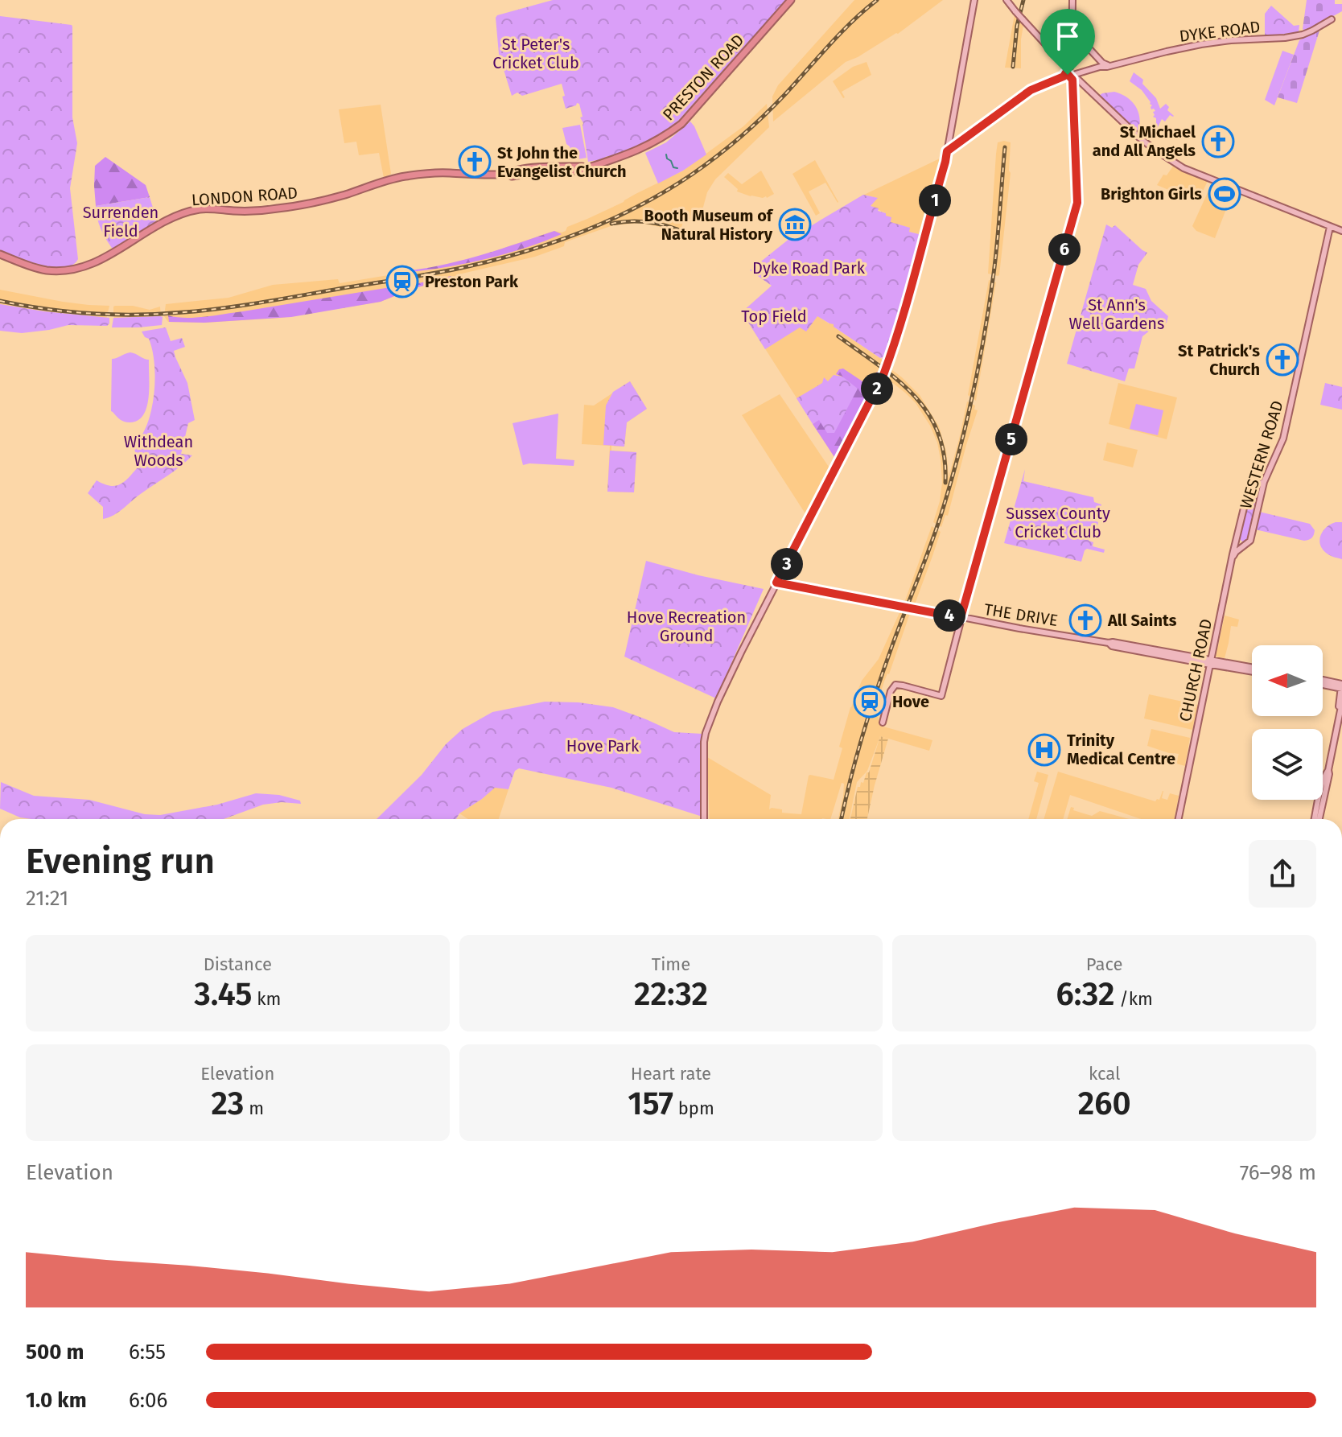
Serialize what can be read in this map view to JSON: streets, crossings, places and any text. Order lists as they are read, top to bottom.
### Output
{
  "streets": {
    "highway": ["PRESTON ROAD", "LONDON ROAD"],
    "main road": [
      "DYKE ROAD",
      "WESTERN ROAD",
      "THE DRIVE",
      "CHURCH ROAD"
    ]
  },
  "crossings": [
    ["PRESTON ROAD", "LONDON ROAD"],
    ["WESTERN ROAD", "CHURCH ROAD"],
    ["THE DRIVE", "CHURCH ROAD"]
  ],
  "parks": [
    "St Peter's Cricket Club",
    "Surrenden Field",
    "Dyke Road Park",
    "St Ann's Well Gardens",
    "Top Field",
    "Withdean Woods",
    "Sussex County Cricket Club",
    "Hove Recreation Ground",
    "Hove Park"
  ],
  "places": {
    "church": [
      "St Michael and All Angels",
      "St John the Evangelist Church",
      "St Patrick's Church",
      "All Saints"
    ],
    "sports": ["Brighton Girls"],
    "museum": ["Booth Museum of Natural History"],
    "station": ["Preston Park", "Hove"],
    "hospital": ["Trinity Medical Centre"]
  },
  "north": "left",
  "page": {
    "pins": [
      "1",
      "6",
      "2",
      "5",
      "3",
      "4"
    ],
    "heading": ["Evening run", "21:21"],
    "stats": [
      ["Distance", "3.45 km"],
      ["Time", "22:32"],
      ["Pace", "6:32 /km"],
      ["Elevation", "23 m"],
      ["Heart rate", "157 bpm"],
      ["kcal", "260"]
    ],
    "chart": ["Elevation", "76–98 m"],
    "list": [
      {
        "name": "500 m",
        "note": "6:55"
      },
      {
        "name": "1.0 km",
        "note": "6:06"
      }
    ]
  }
}
